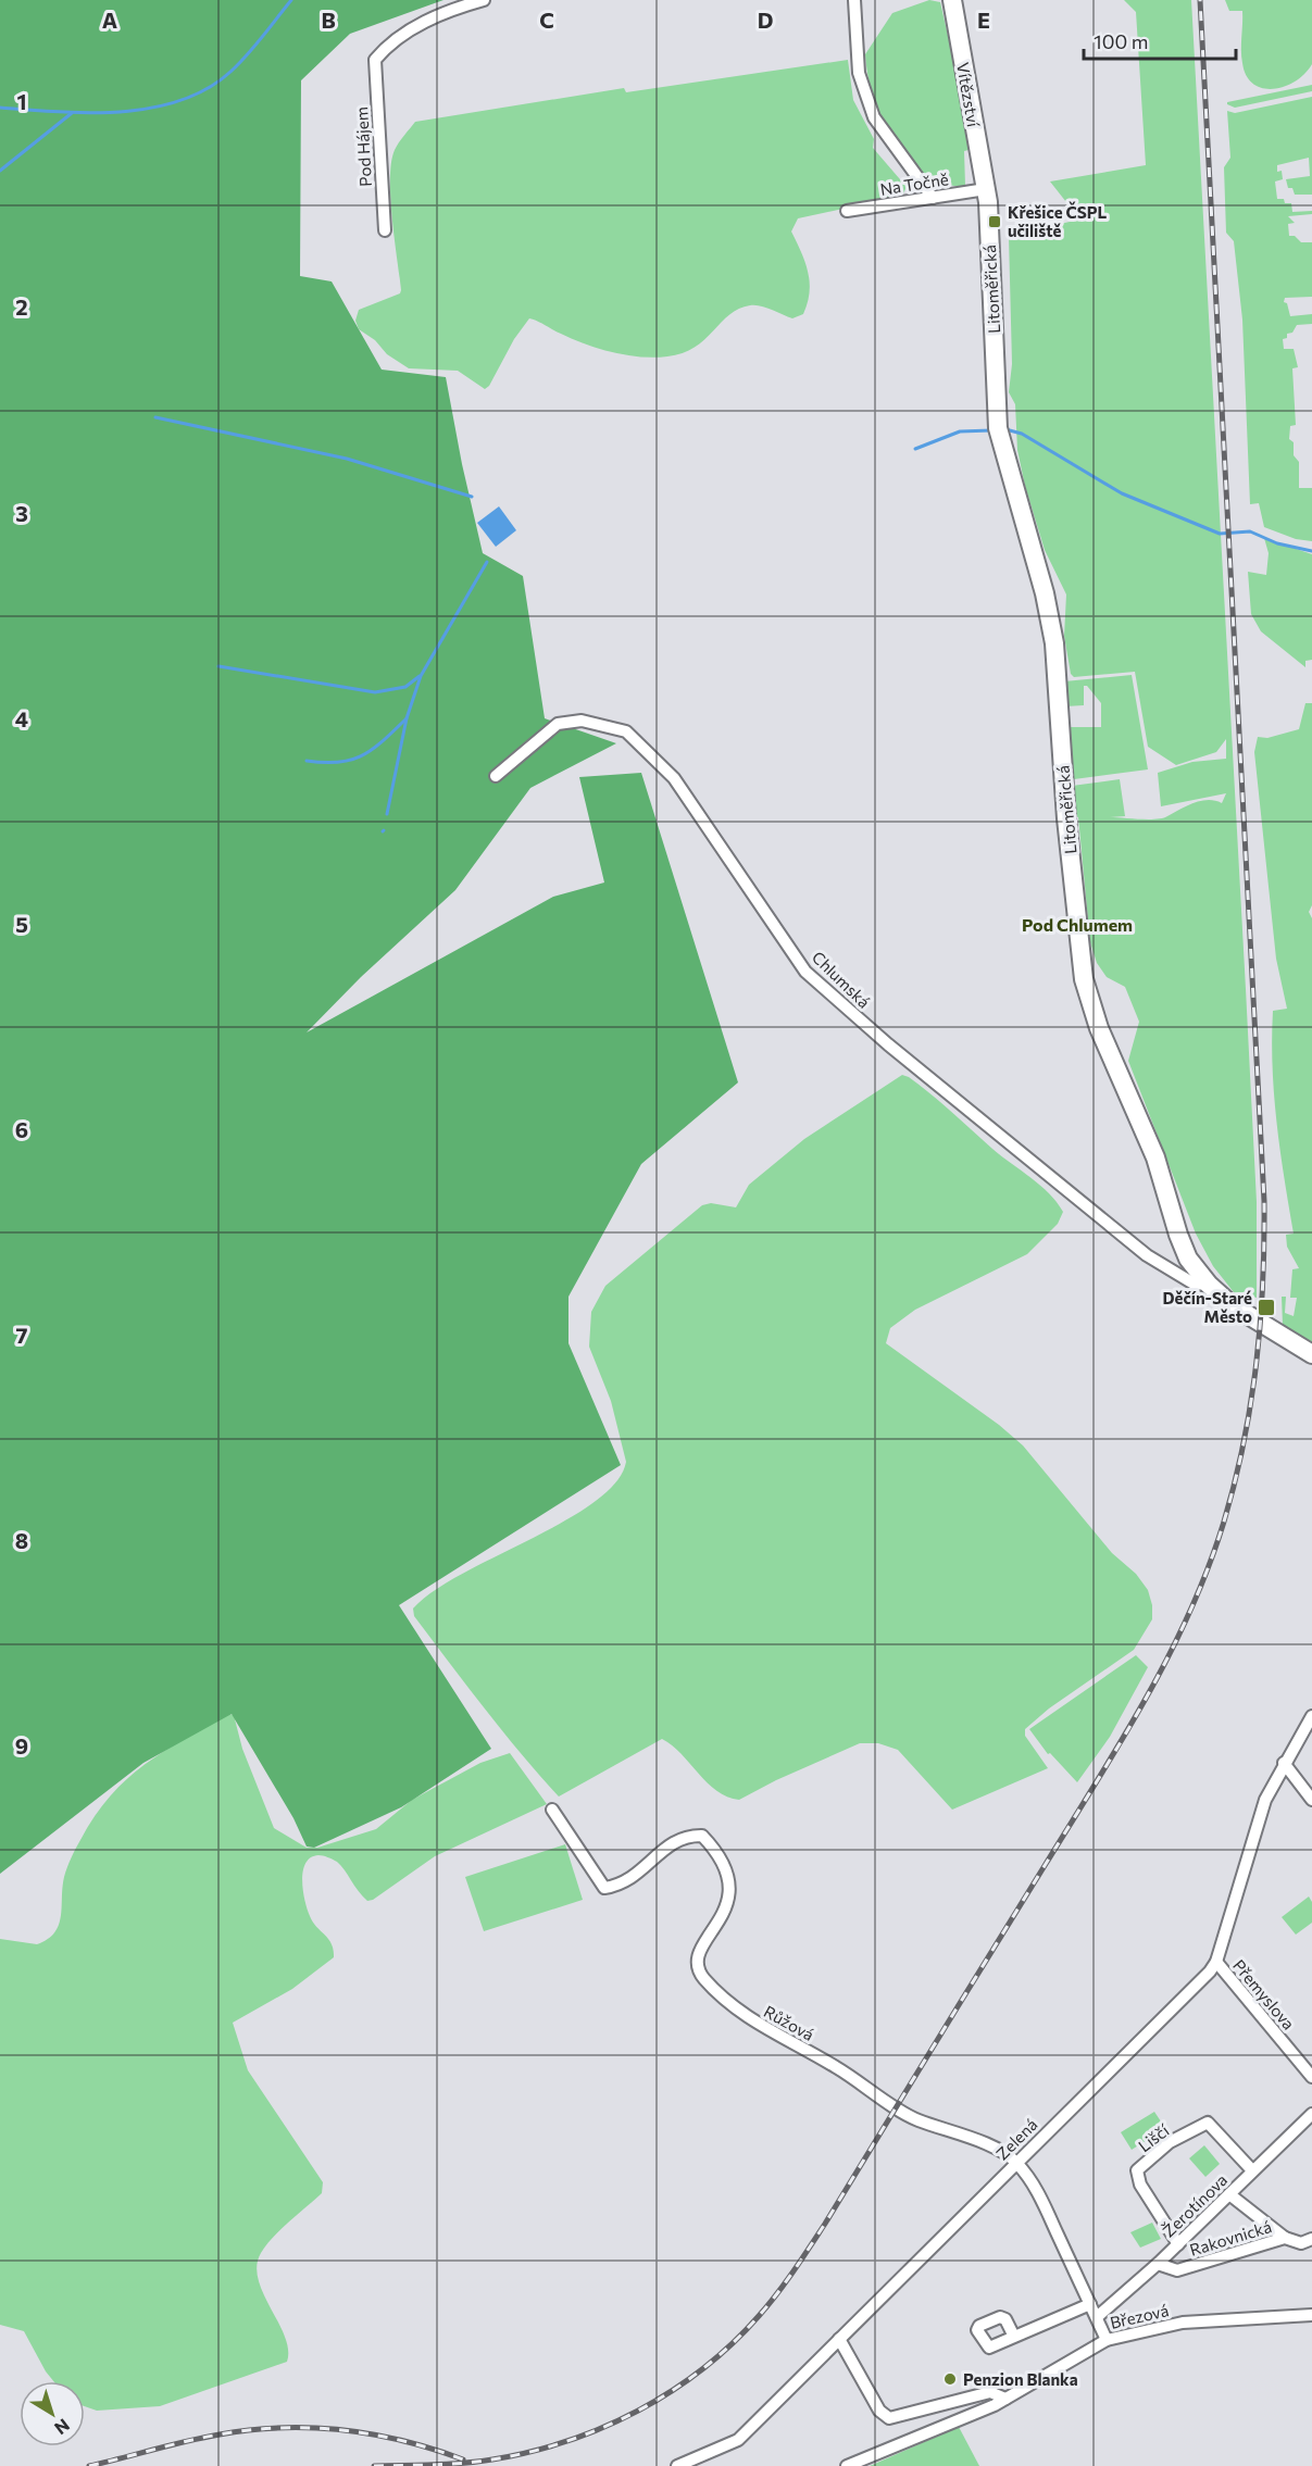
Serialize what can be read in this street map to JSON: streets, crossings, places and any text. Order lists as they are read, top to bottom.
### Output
{
  "streets": {
    "main road": ["Vítězství", "Litoměřická"],
    "street": [
      "Pod Hájem",
      "Na Točně",
      "Chlumská",
      "Přemyslova",
      "Růžová",
      "Liščí",
      "Zelená",
      "Žerotínova",
      "Rakovnická",
      "Březová"
    ]
  },
  "crossings": [
    ["Vítězství", "Na Točně"],
    ["Vítězství", "Litoměřická"],
    ["Na Točně", "Litoměřická"],
    ["Litoměřická", "Chlumská"],
    ["Přemyslova", "Zelená"],
    ["Růžová", "Zelená"],
    ["Růžová", "Žerotínova"],
    ["Růžová", "Březová"],
    ["Liščí", "Žerotínova"],
    ["Žerotínova", "Rakovnická"]
  ],
  "districts": ["Pod Chlumem"],
  "places": {
    "transit": ["Křešice ČSPL učiliště", "Děčín-Staré Město"],
    "other": ["Penzion Blanka"]
  },
  "scale_bar": "100 m",
  "north": "bottom right",
  "grid": {
    "columns": [
      "A",
      "B",
      "C",
      "D",
      "E"
    ],
    "rows": [
      "1",
      "2",
      "3",
      "4",
      "5",
      "6",
      "7",
      "8",
      "9"
    ]
  }
}
